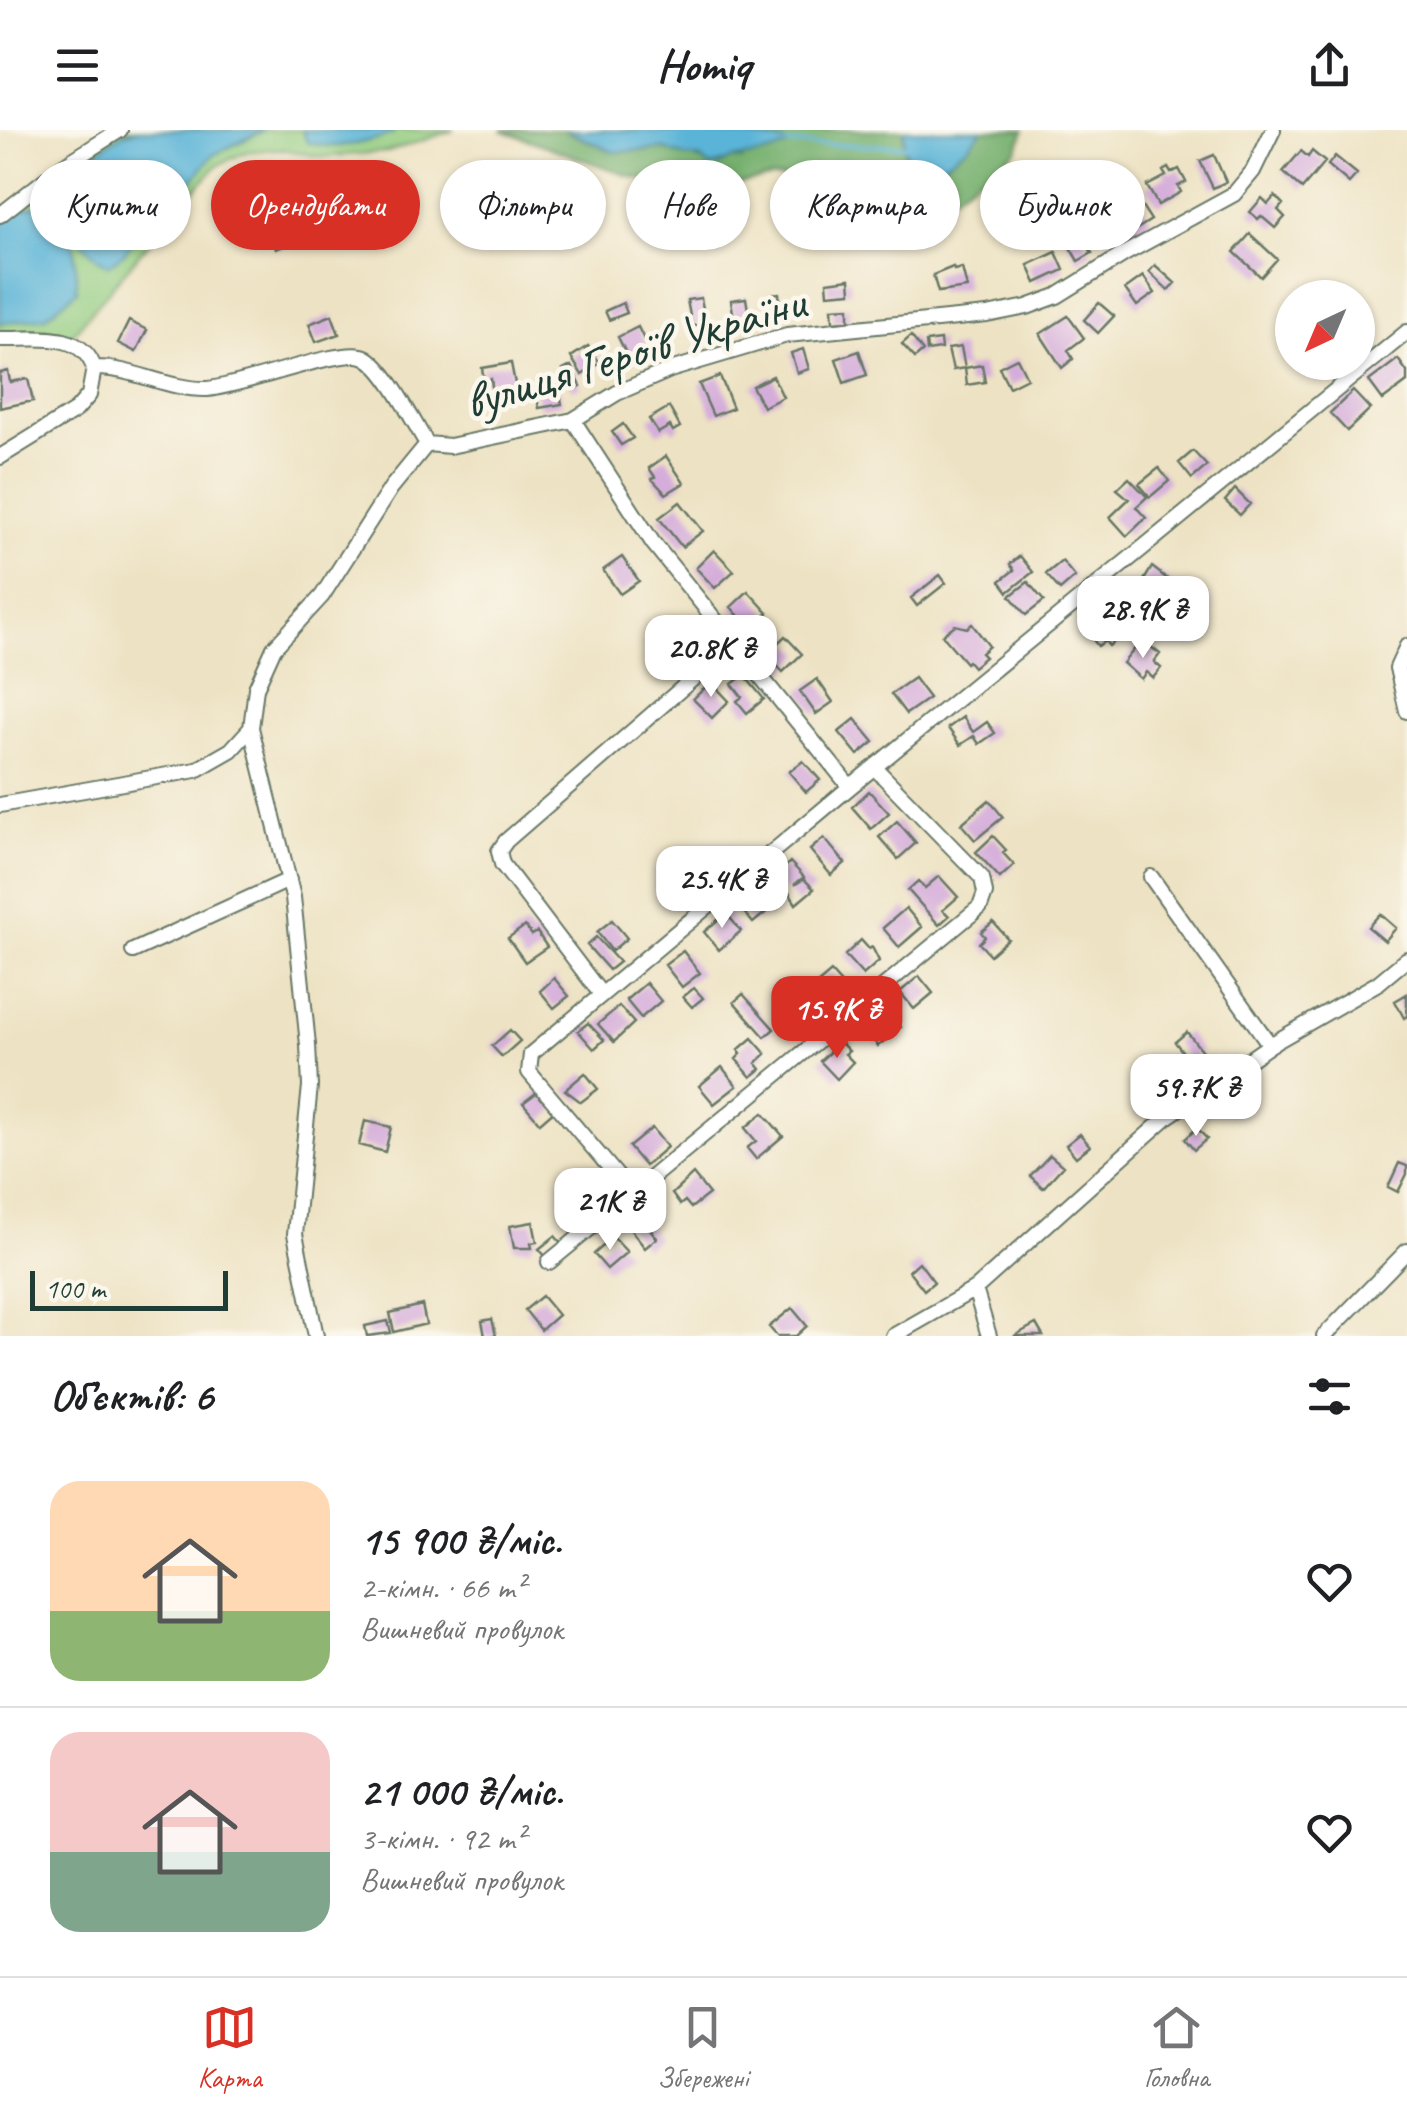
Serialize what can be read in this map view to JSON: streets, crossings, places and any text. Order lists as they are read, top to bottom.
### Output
{
  "streets": {
    "street": ["вулиця Героїв України"]
  },
  "scale_bar": "100 m",
  "north": "bottom left",
  "page": {
    "header": "Homiq",
    "chip": [
      "Купити",
      "Орендувати",
      "Фільтри",
      "Нове",
      "Квартира",
      "Будинок"
    ],
    "price": [
      "28.9K ₴",
      "20.8K ₴",
      "25.4K ₴",
      "15.9K ₴",
      "59.7K ₴",
      "21K ₴"
    ],
    "scale": "100 m",
    "heading": "Об’єктів: 6",
    "list": [
      {
        "name": "15 900 ₴/міс.",
        "note": "2-кімн. · 66 m² · Вишневий провулок"
      },
      {
        "name": "21 000 ₴/міс.",
        "note": "3-кімн. · 92 m² · Вишневий провулок"
      }
    ],
    "tabs": ["Карта", "Збережені", "Головна"]
  }
}
